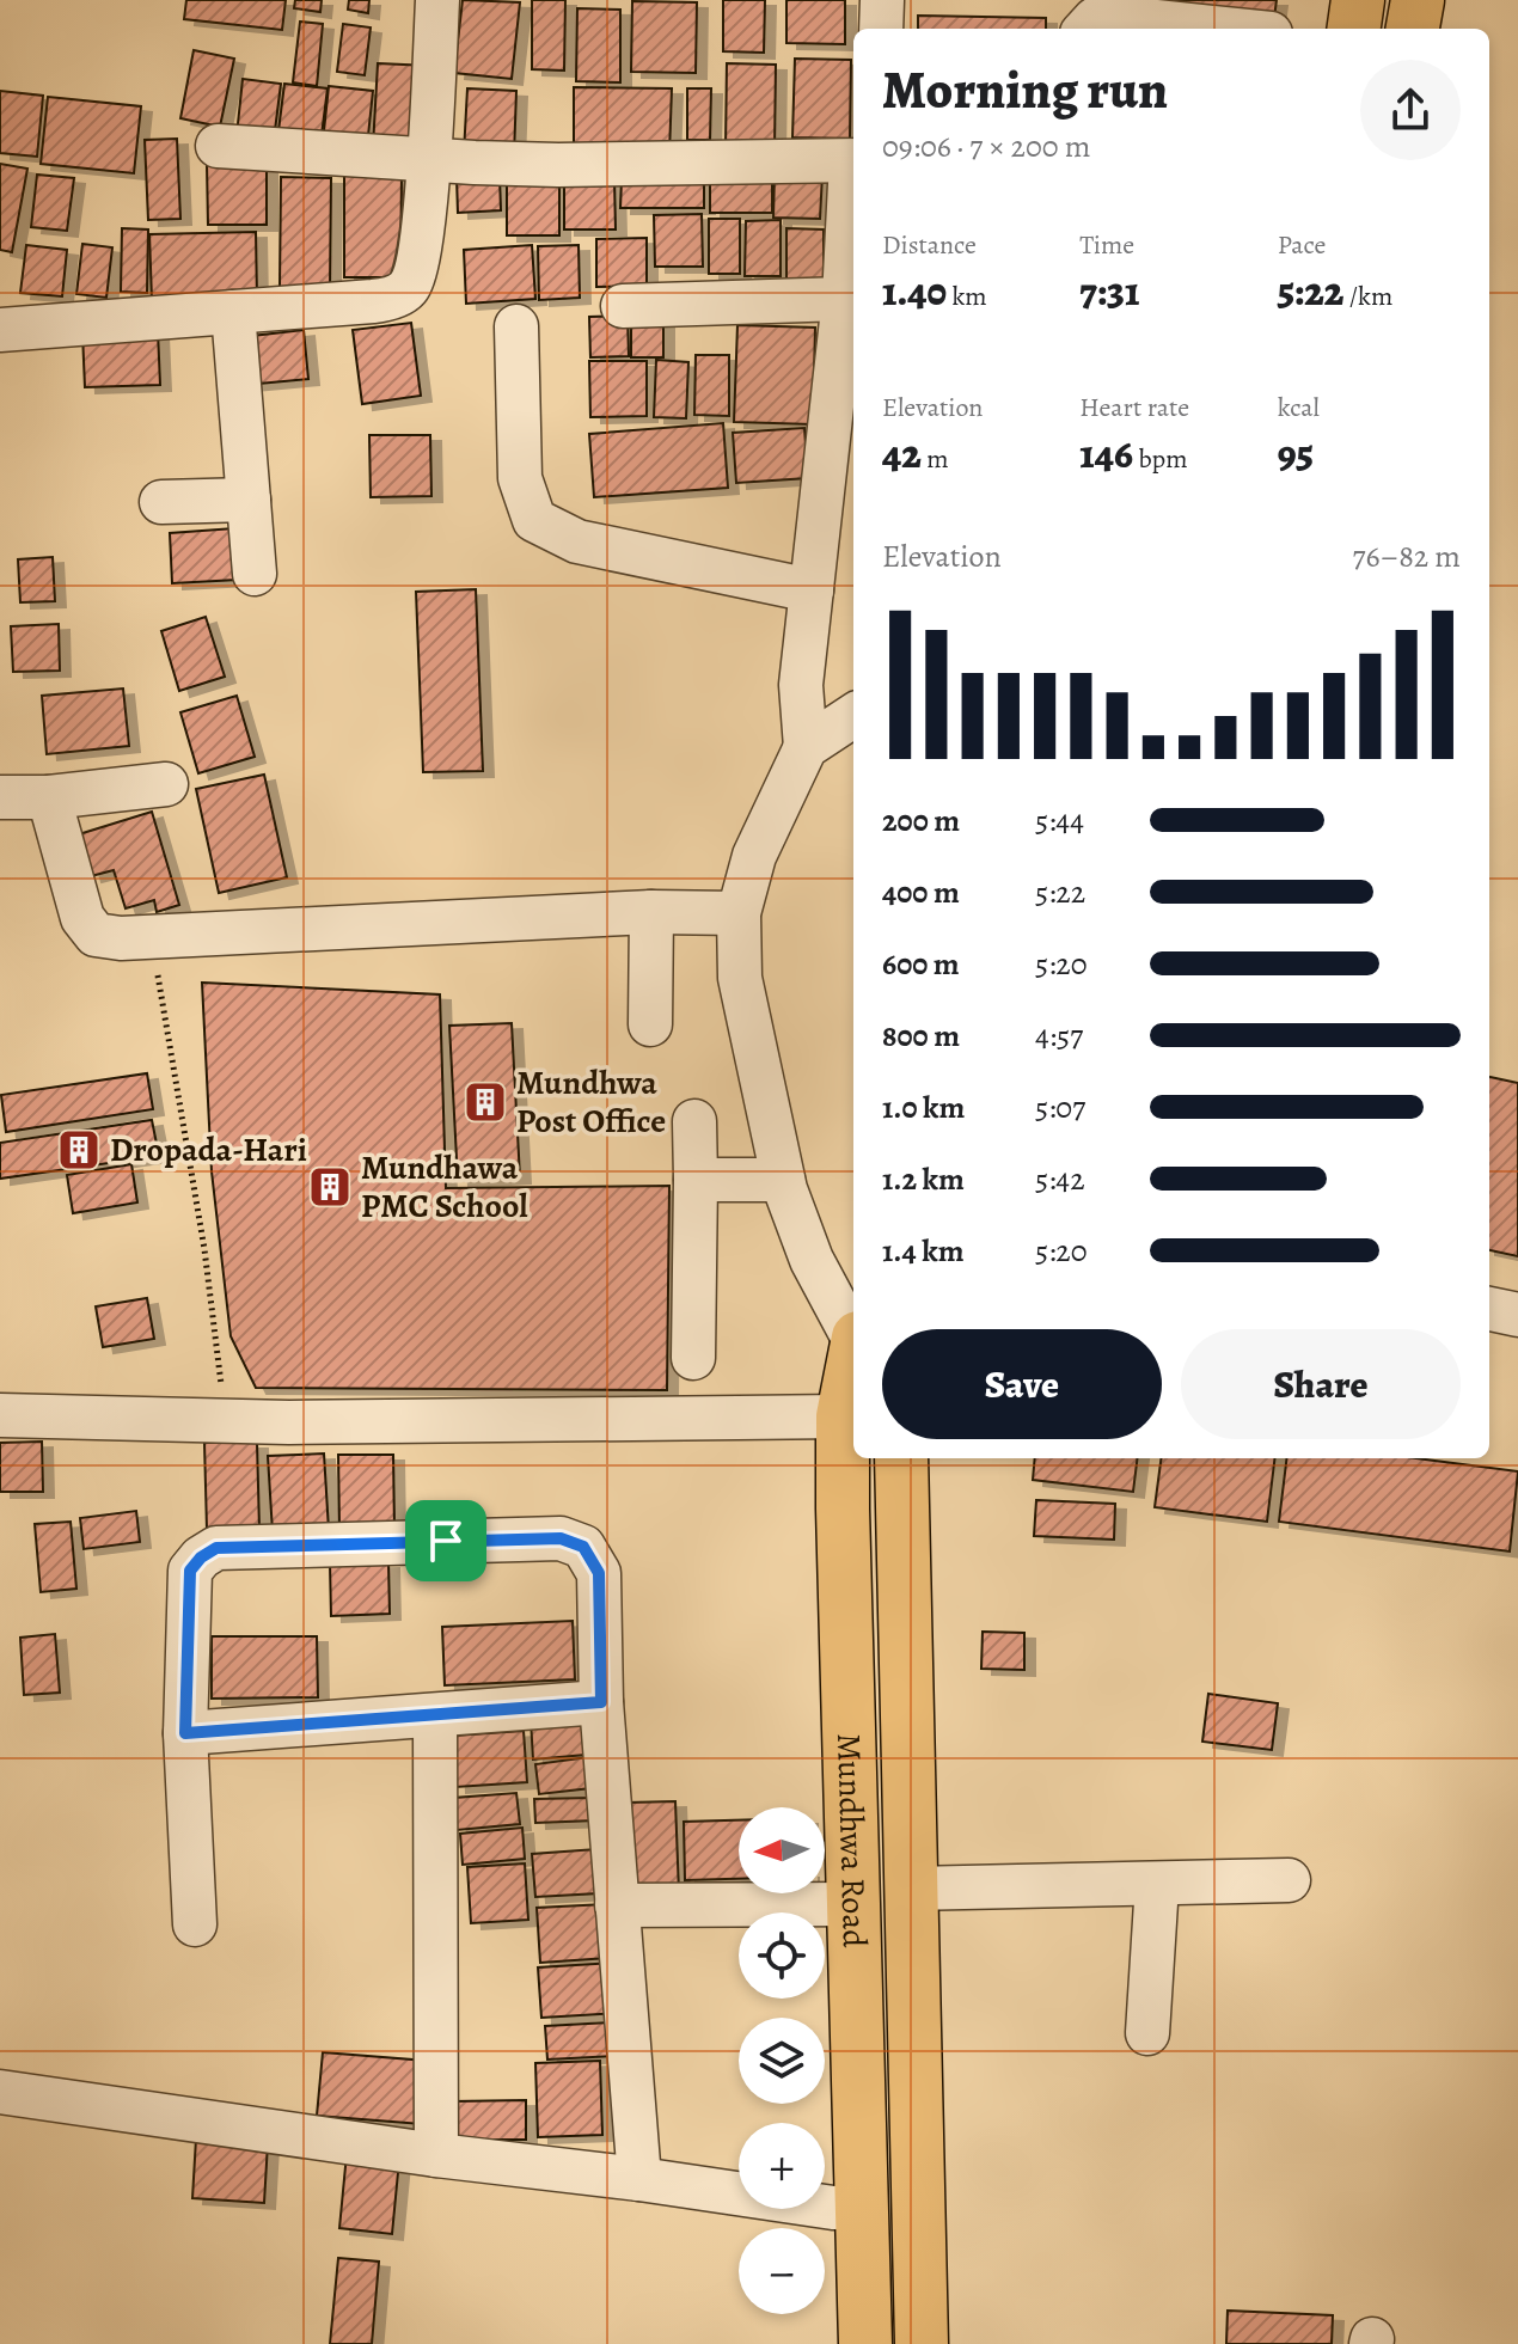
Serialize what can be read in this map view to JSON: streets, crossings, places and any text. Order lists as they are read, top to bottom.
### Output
{
  "streets": {
    "main road": ["Mundhwa Road"]
  },
  "places": {
    "building": ["Mundhwa Post Office", "Dropada-Hari", "Mundhawa PMC School"]
  },
  "north": "left",
  "page": {
    "heading": ["Morning run", "09:06 · 7 × 200 m"],
    "stats": [
      ["Distance", "1.40 km"],
      ["Time", "7:31"],
      ["Pace", "5:22 /km"],
      ["Elevation", "42 m"],
      ["Heart rate", "146 bpm"],
      ["kcal", "95"]
    ],
    "chart": ["Elevation", "76–82 m"],
    "list": [
      {
        "name": "200 m",
        "note": "5:44"
      },
      {
        "name": "400 m",
        "note": "5:22"
      },
      {
        "name": "600 m",
        "note": "5:20"
      },
      {
        "name": "800 m",
        "note": "4:57"
      },
      {
        "name": "1.0 km",
        "note": "5:07"
      },
      {
        "name": "1.2 km",
        "note": "5:42"
      },
      {
        "name": "1.4 km",
        "note": "5:20"
      }
    ],
    "buttons": ["Save", "Share"],
    "map_buttons": ["+", "−"]
  }
}
